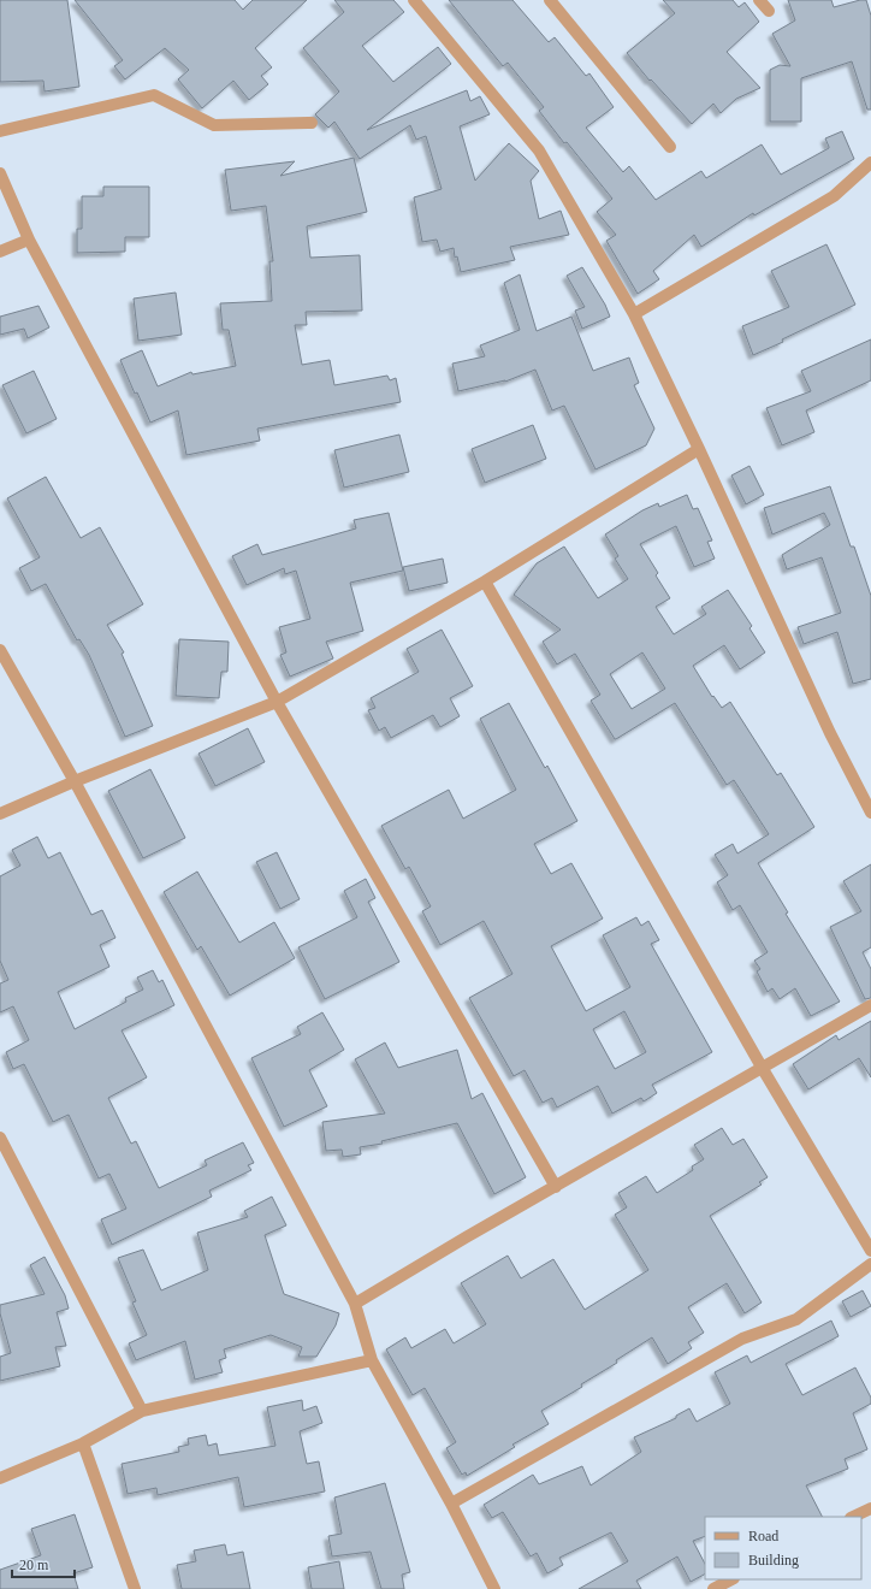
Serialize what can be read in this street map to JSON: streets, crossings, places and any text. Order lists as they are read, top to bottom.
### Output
{
  "legend": ["Road", "Building"],
  "scale_bar": "20 m"
}
